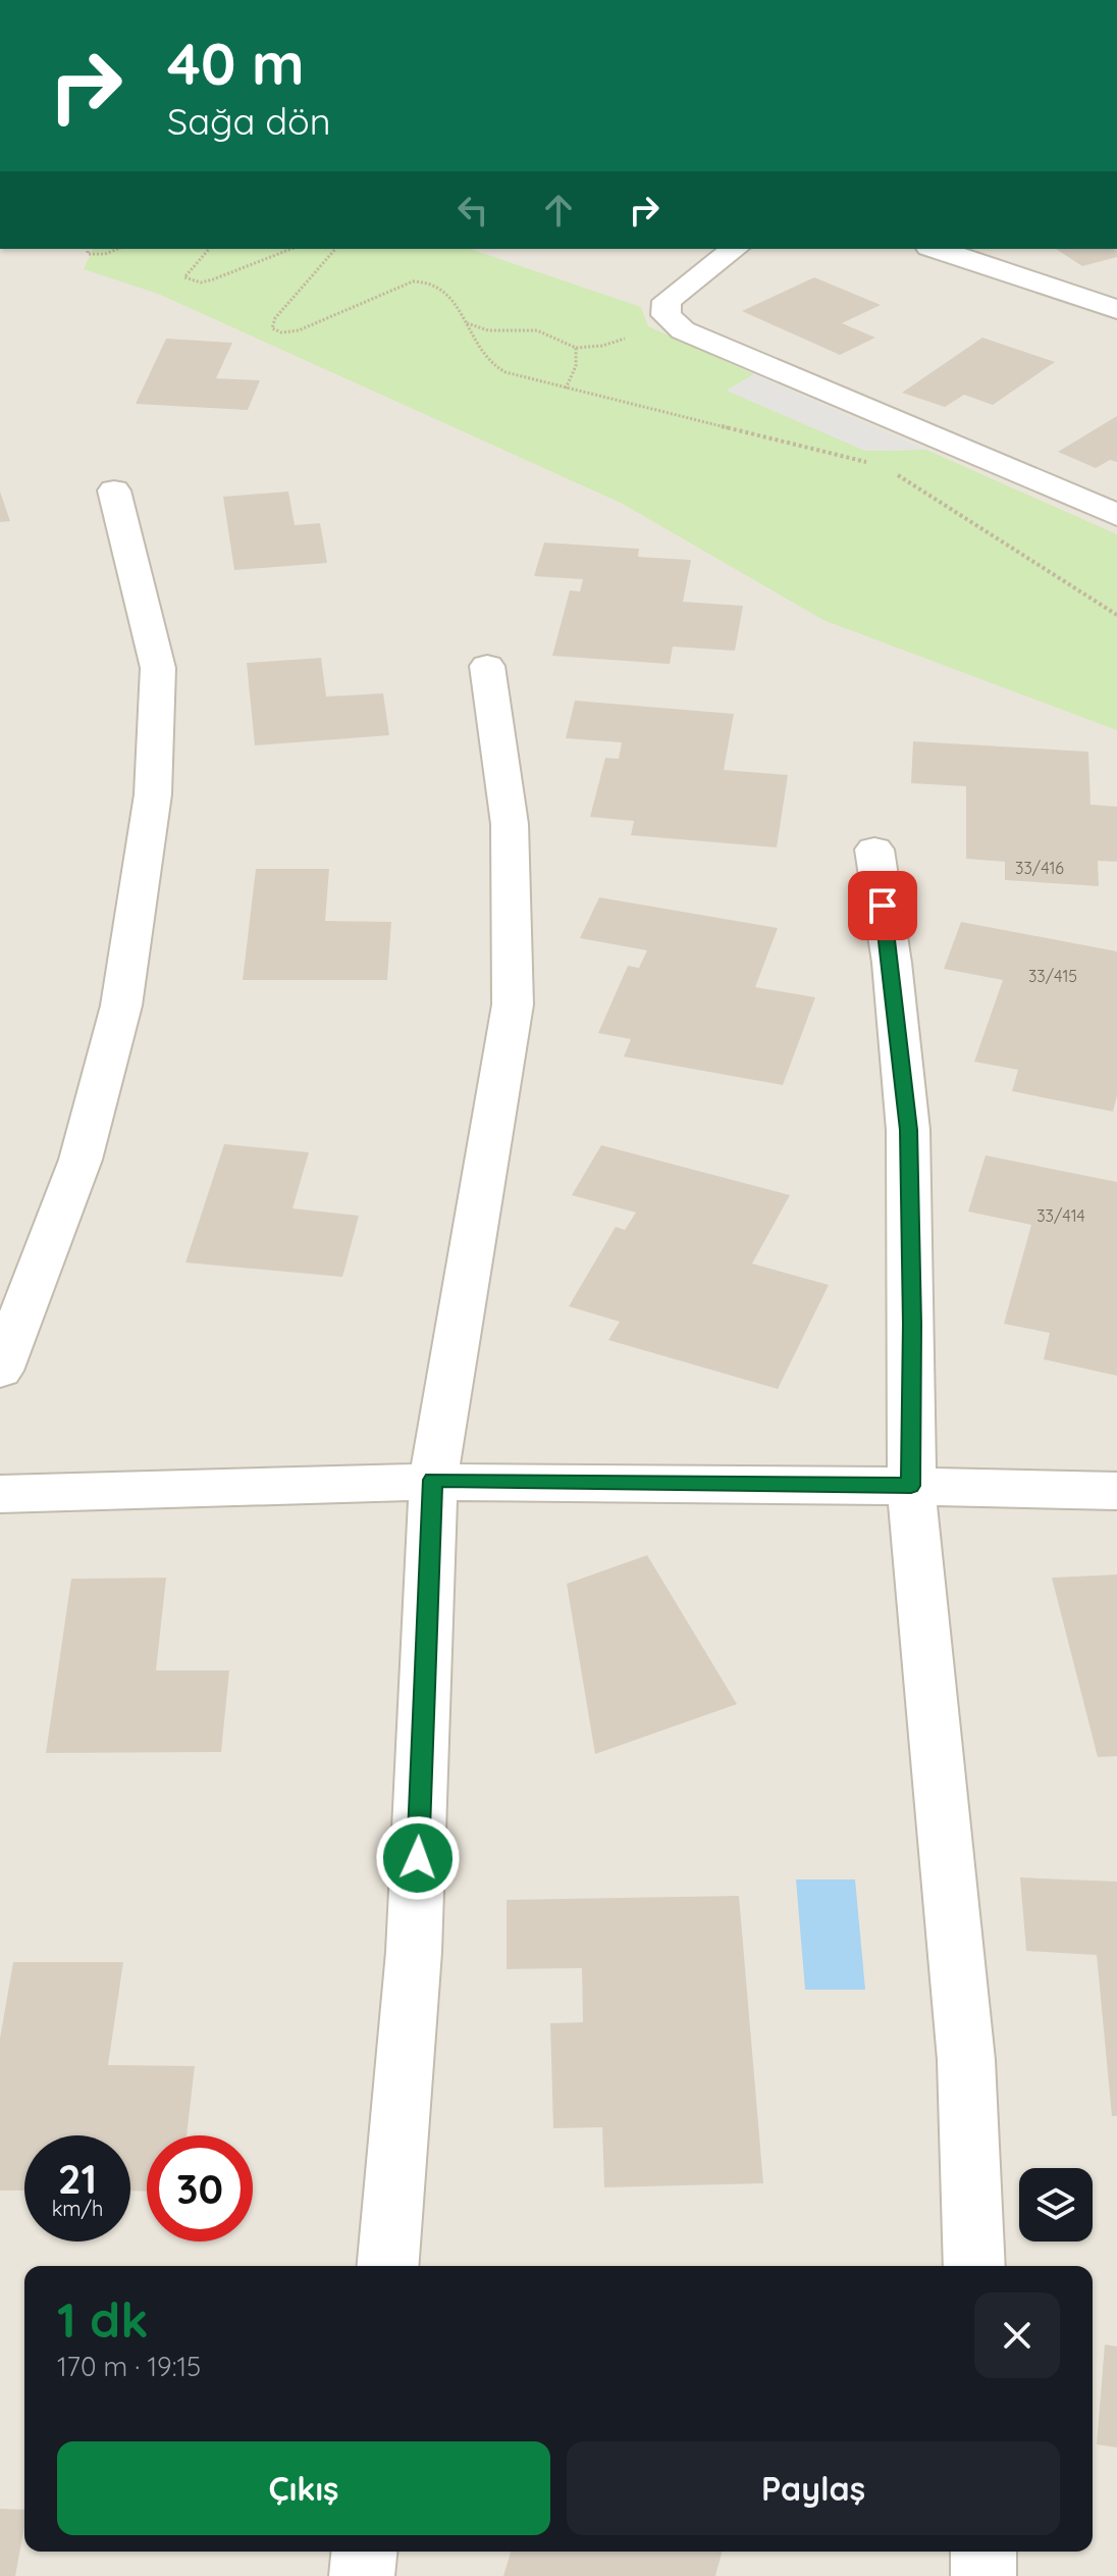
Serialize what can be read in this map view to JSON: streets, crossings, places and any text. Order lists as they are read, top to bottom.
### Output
{
  "house_numbers": ["33/416", "33/415", "33/414"],
  "page": {
    "turn": ["40 m", "Sağa dön"],
    "speed": "21 km/h",
    "limit": "30",
    "heading": ["1 dk", "170 m · 19:15"],
    "buttons": ["Çıkış", "Paylaş"]
  }
}
